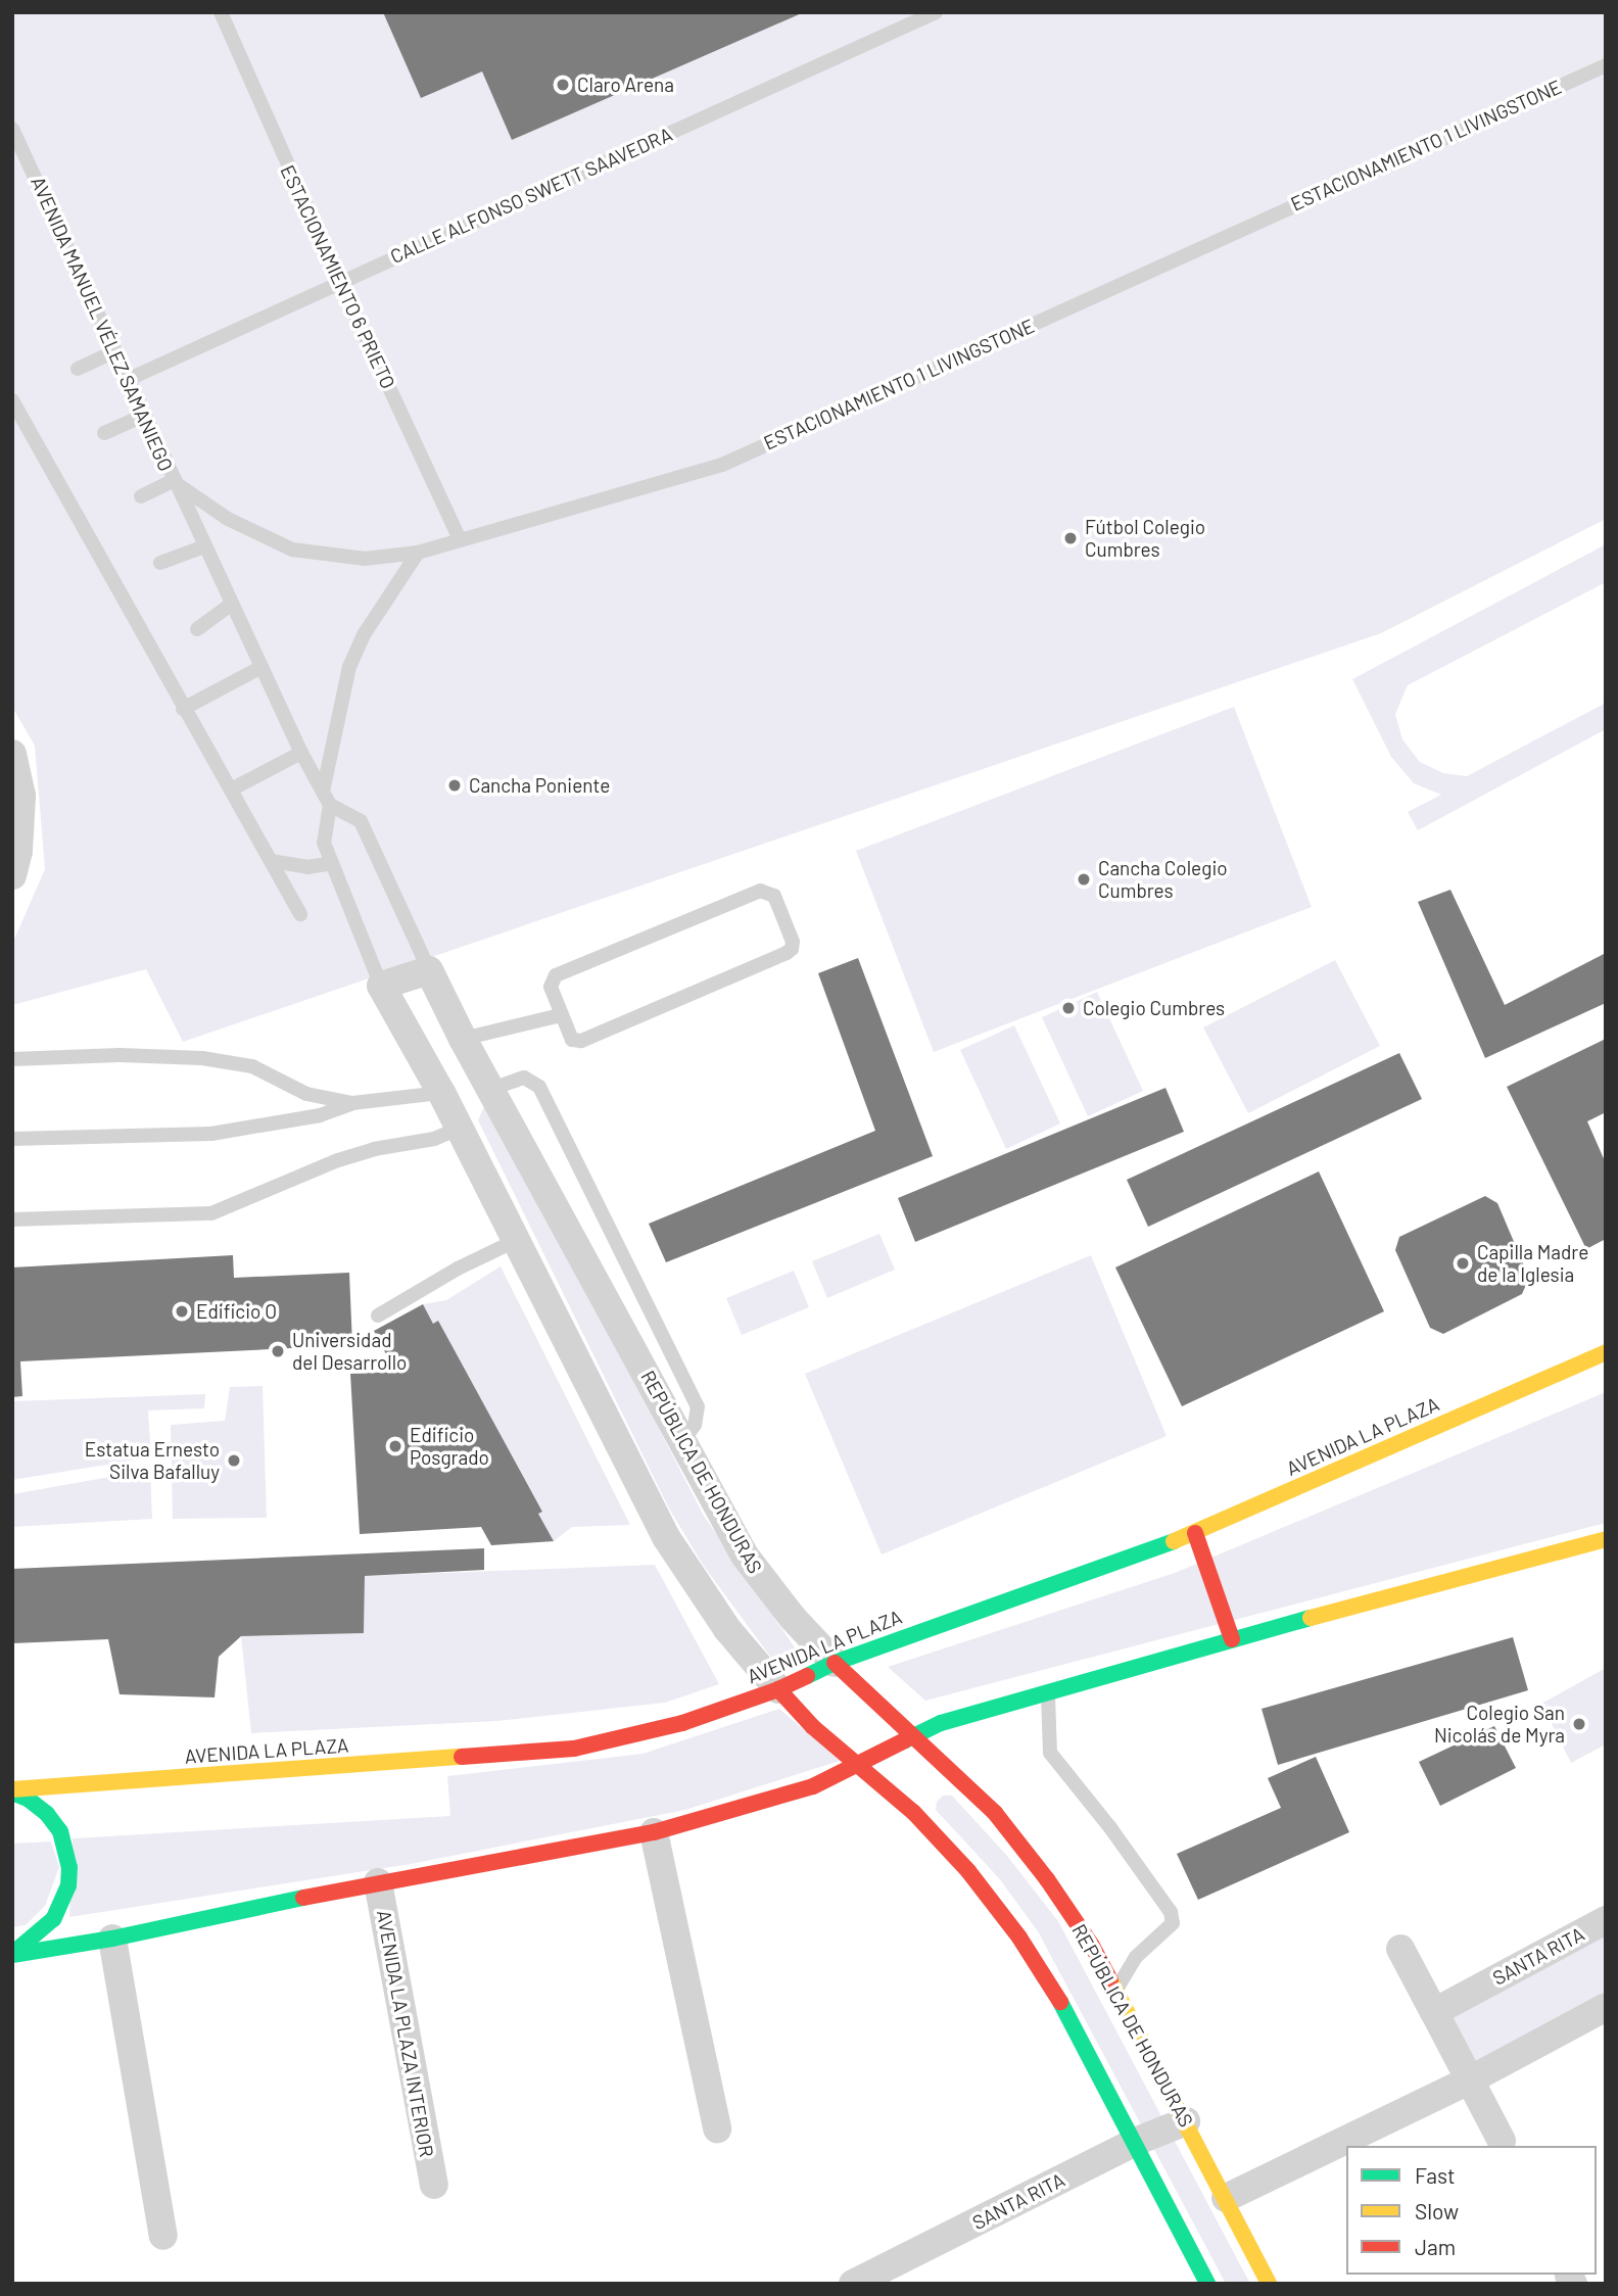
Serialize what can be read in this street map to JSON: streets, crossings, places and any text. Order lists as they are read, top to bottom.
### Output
{
  "streets": {
    "main road": ["AVENIDA LA PLAZA", "REPÚBLICA DE HONDURAS"],
    "street": ["SANTA RITA", "AVENIDA LA PLAZA INTERIOR"],
    "lane": [
      "ESTACIONAMIENTO 1 LIVINGSTONE",
      "CALLE ALFONSO SWETT SAAVEDRA",
      "ESTACIONAMIENTO 6 PRIETO",
      "AVENIDA MANUEL VÉLEZ SAMANIEGO"
    ]
  },
  "crossings": [
    ["ESTACIONAMIENTO 1 LIVINGSTONE", "ESTACIONAMIENTO 6 PRIETO"],
    ["ESTACIONAMIENTO 1 LIVINGSTONE", "AVENIDA MANUEL VÉLEZ SAMANIEGO"],
    ["CALLE ALFONSO SWETT SAAVEDRA", "ESTACIONAMIENTO 6 PRIETO"],
    ["CALLE ALFONSO SWETT SAAVEDRA", "AVENIDA MANUEL VÉLEZ SAMANIEGO"],
    ["AVENIDA LA PLAZA", "REPÚBLICA DE HONDURAS"],
    ["REPÚBLICA DE HONDURAS", "SANTA RITA"]
  ],
  "places": [
    "Claro Arena",
    "Fútbol Colegio Cumbres",
    "Cancha Poniente",
    "Cancha Colegio Cumbres",
    "Colegio Cumbres",
    "Capilla Madre de la Iglesia",
    "Edificio O",
    "Universidad del Desarrollo",
    "Edificio Posgrado",
    "Estatua Ernesto Silva Bafalluy",
    "Colegio San Nicolás de Myra"
  ],
  "legend": ["Fast", "Slow", "Jam"]
}
